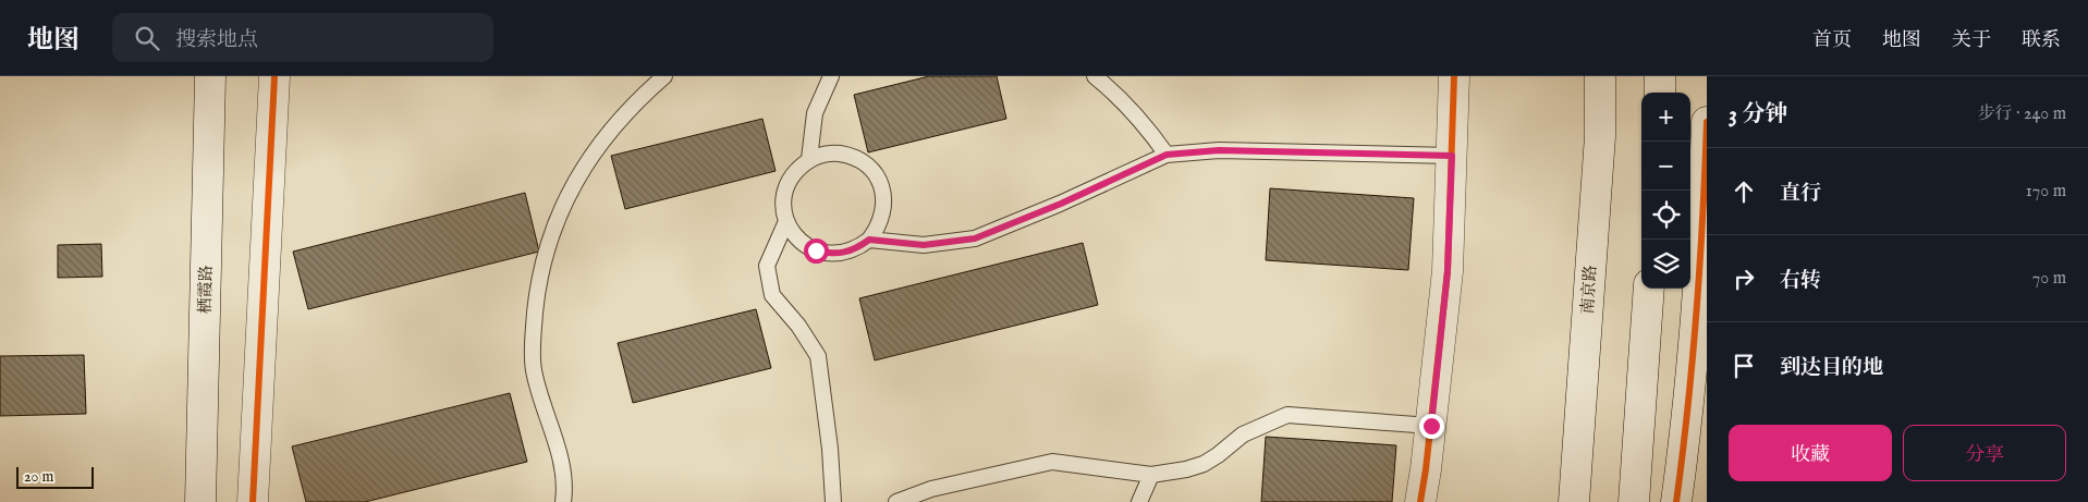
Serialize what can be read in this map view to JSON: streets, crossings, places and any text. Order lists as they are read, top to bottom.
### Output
{
  "streets": {
    "street": ["栖霞路", "南京路"]
  },
  "scale_bar": "20 m",
  "page": {
    "header": "地图",
    "search": "搜索地点",
    "nav": [
      "首页",
      "地图",
      "关于",
      "联系"
    ],
    "heading": ["3 分钟", "步行 · 240 m"],
    "map_buttons": ["+", "−"],
    "list": [
      ["直行", "170 m"],
      ["右转", "70 m"],
      "到达目的地"
    ],
    "buttons": ["收藏", "分享"],
    "scale": "20 m"
  }
}
